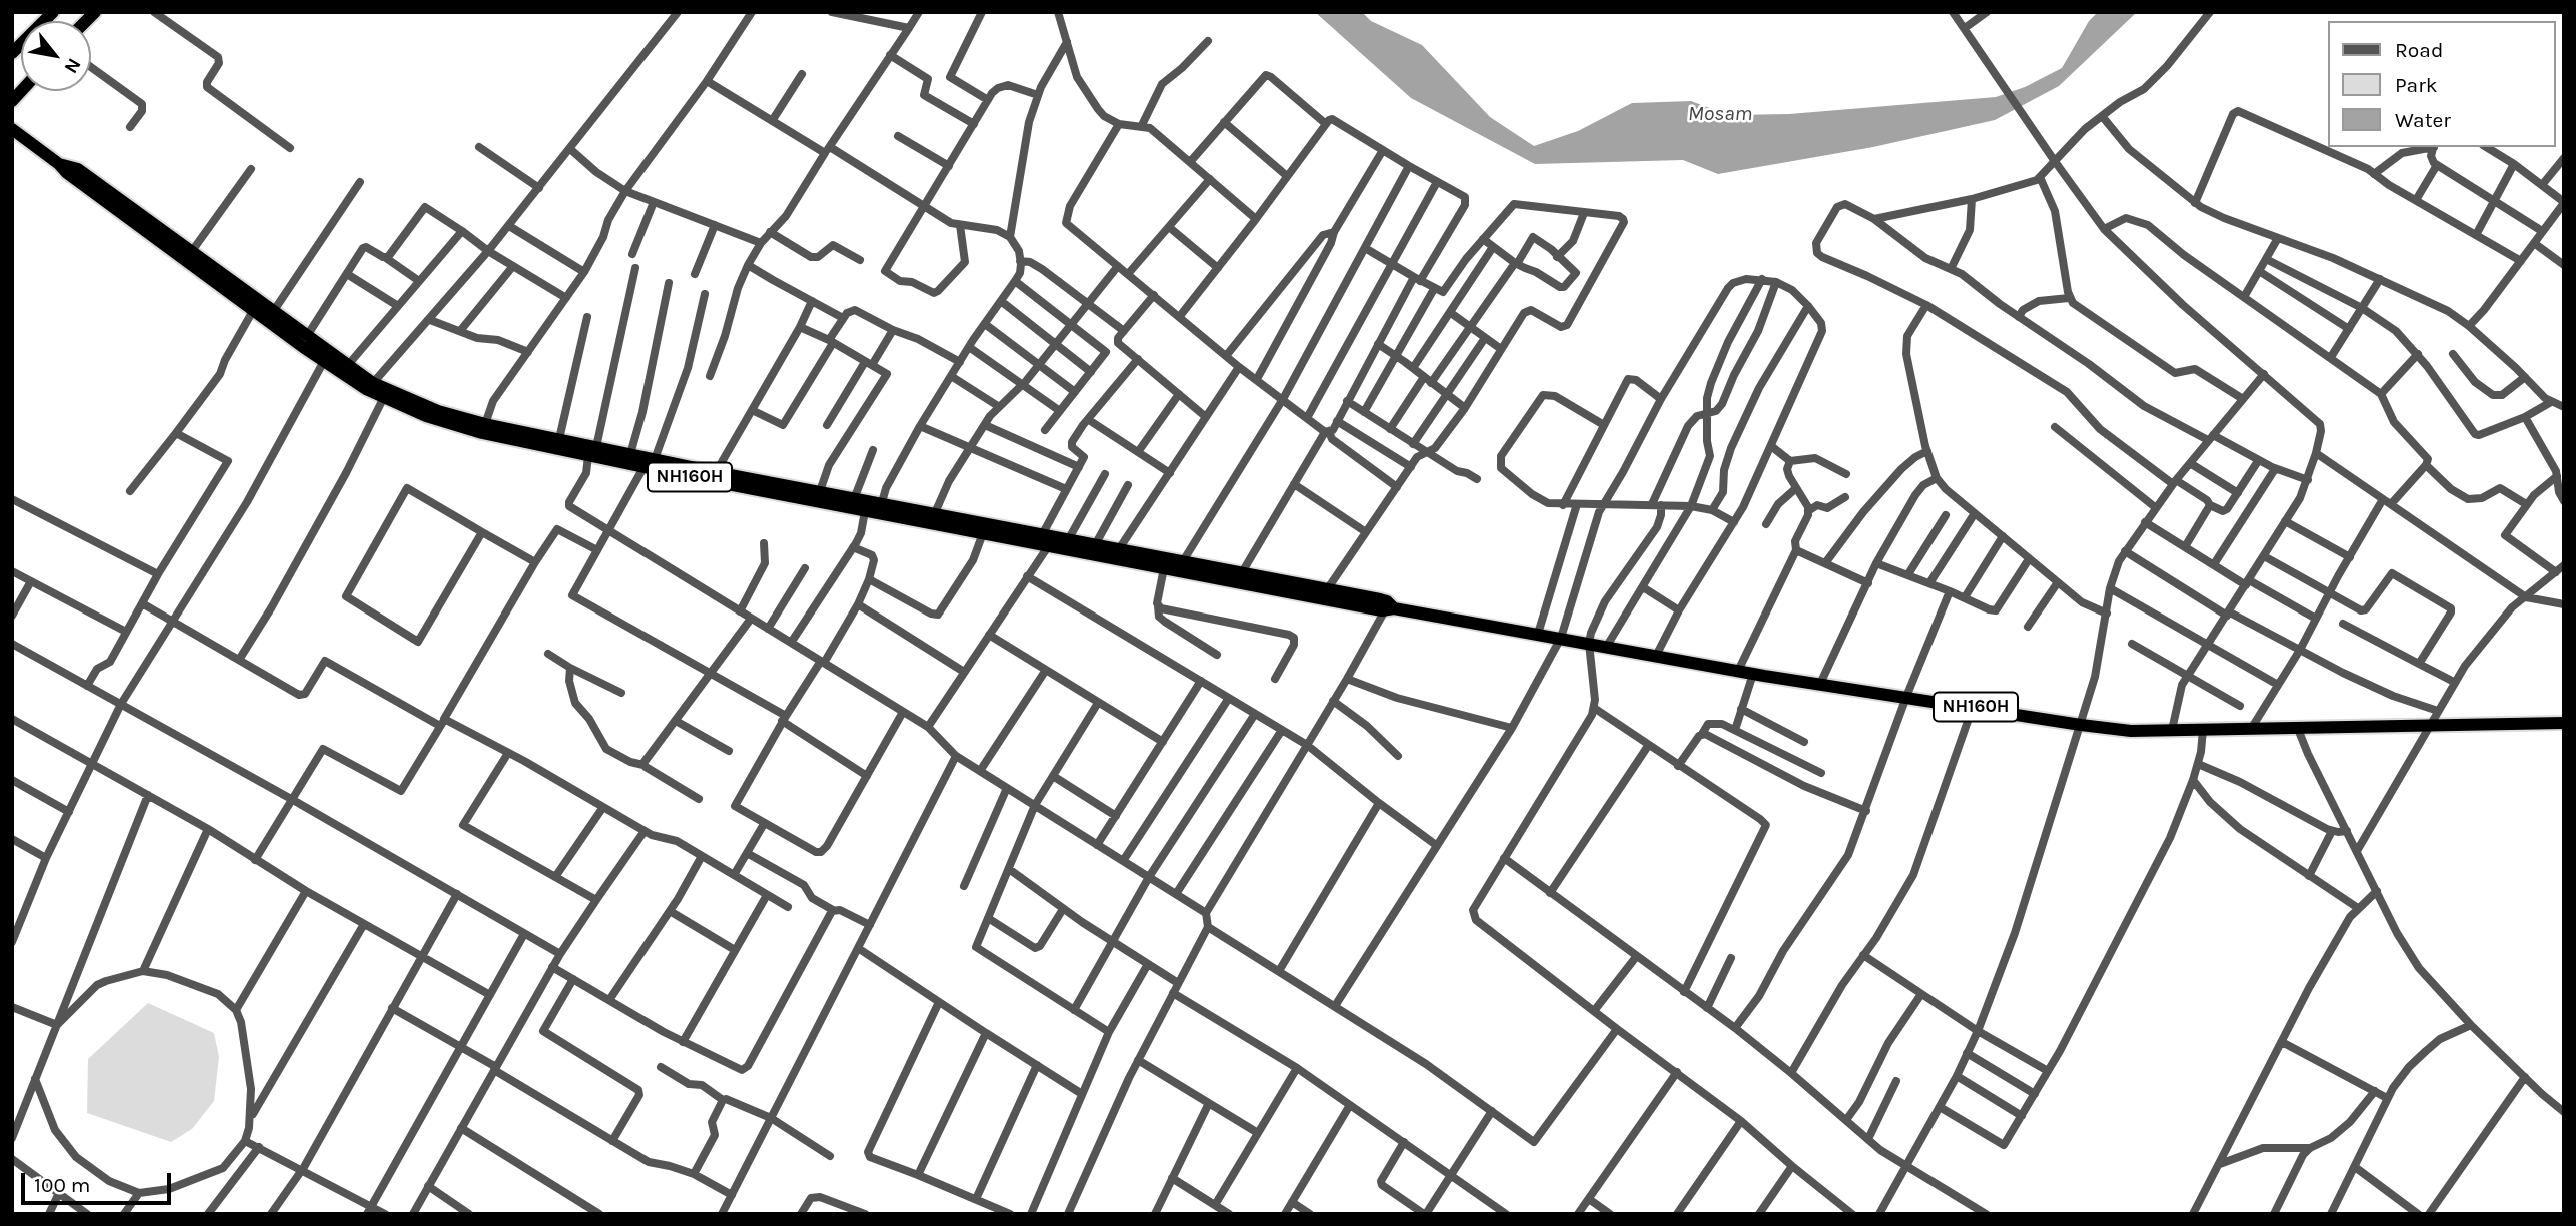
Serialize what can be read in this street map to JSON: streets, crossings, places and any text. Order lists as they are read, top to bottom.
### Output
{
  "streets": {
    "highway": ["NH160H"]
  },
  "water": ["Mosam"],
  "legend": ["Road", "Park", "Water"],
  "scale_bar": "100 m",
  "north": "bottom right"
}
